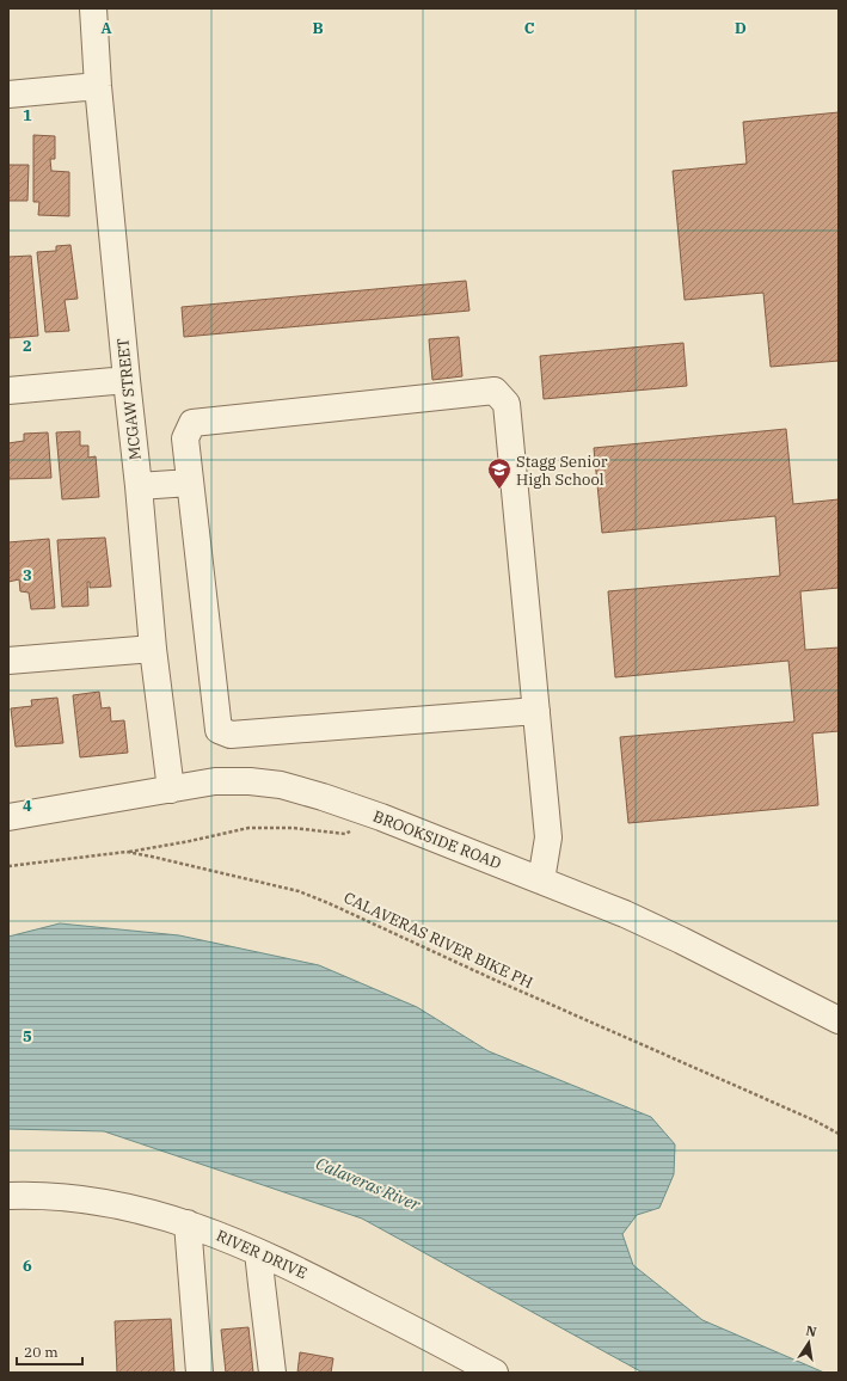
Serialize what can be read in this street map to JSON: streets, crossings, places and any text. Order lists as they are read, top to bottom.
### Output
{
  "streets": {
    "street": ["MCGAW STREET", "BROOKSIDE ROAD", "RIVER DRIVE"],
    "path": ["CALAVERAS RIVER BIKE PH"]
  },
  "crossings": [
    ["MCGAW STREET", "BROOKSIDE ROAD"]
  ],
  "water": ["Calaveras River"],
  "places": {
    "school or university": ["Stagg Senior High School"]
  },
  "scale_bar": "20 m",
  "north": "top",
  "grid": {
    "columns": [
      "A",
      "B",
      "C",
      "D"
    ],
    "rows": [
      "1",
      "2",
      "3",
      "4",
      "5",
      "6"
    ]
  }
}
